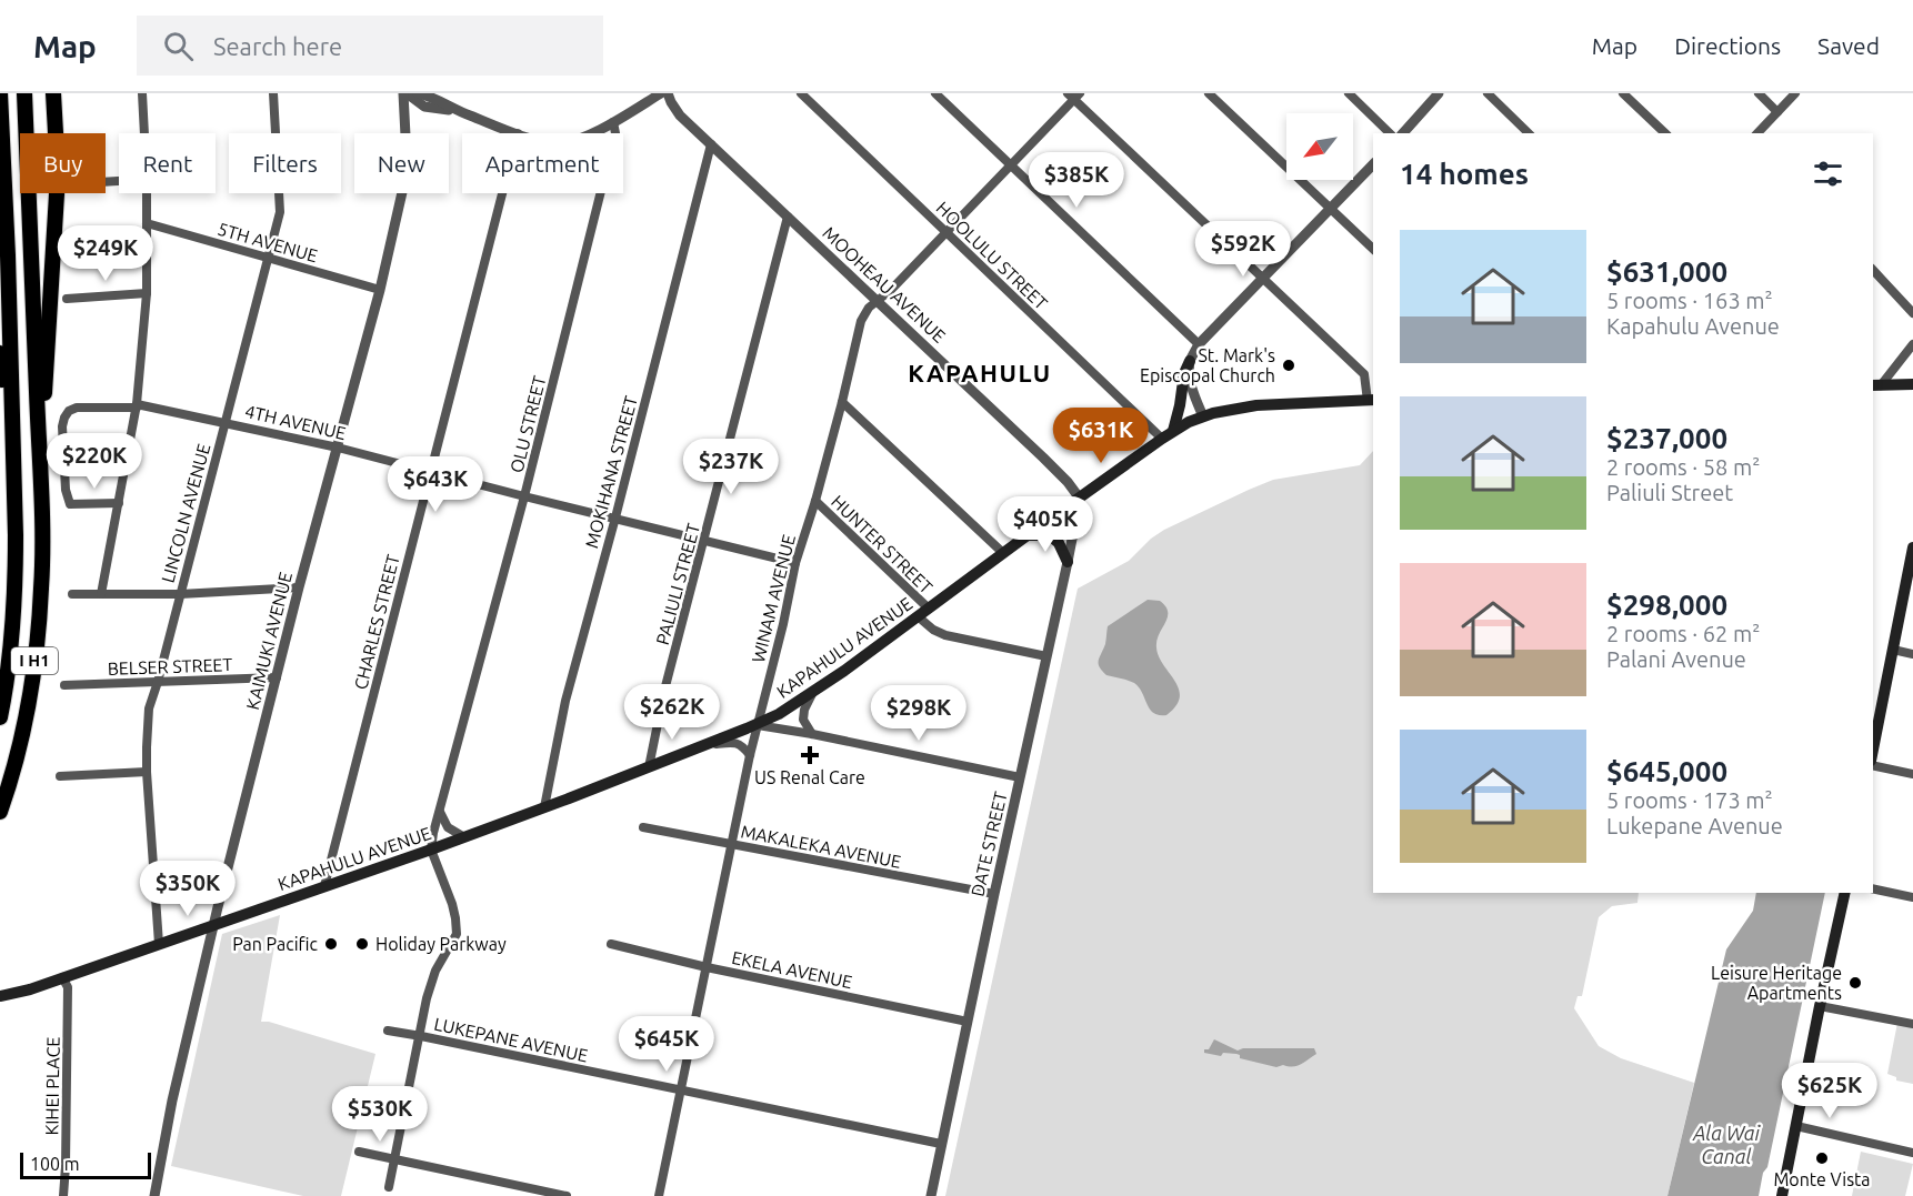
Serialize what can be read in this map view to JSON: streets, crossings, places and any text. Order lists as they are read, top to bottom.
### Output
{
  "streets": {
    "highway": ["I H1"],
    "main road": ["KAPAHULU AVENUE"],
    "street": [
      "5TH AVENUE",
      "HOOLULU STREET",
      "MOOHEAU AVENUE",
      "4TH AVENUE",
      "OLU STREET",
      "MOKIHANA STREET",
      "LINCOLN AVENUE",
      "HUNTER STREET",
      "PALIULI STREET",
      "WINAM AVENUE",
      "CHARLES STREET",
      "KAIMUKI AVENUE",
      "BELSER STREET",
      "DATE STREET",
      "MAKALEKA AVENUE",
      "EKELA AVENUE",
      "LUKEPANE AVENUE",
      "KIHEI PLACE"
    ]
  },
  "crossings": [
    ["5TH AVENUE", "LINCOLN AVENUE"],
    ["5TH AVENUE", "KAIMUKI AVENUE"],
    ["HOOLULU STREET", "WINAM AVENUE"],
    ["HOOLULU STREET", "KAPAHULU AVENUE"],
    ["MOOHEAU AVENUE", "MOKIHANA STREET"],
    ["MOOHEAU AVENUE", "PALIULI STREET"],
    ["MOOHEAU AVENUE", "WINAM AVENUE"],
    ["MOOHEAU AVENUE", "KAPAHULU AVENUE"],
    ["MOOHEAU AVENUE", "DATE STREET"],
    ["4TH AVENUE", "OLU STREET"],
    ["4TH AVENUE", "MOKIHANA STREET"],
    ["4TH AVENUE", "LINCOLN AVENUE"],
    ["4TH AVENUE", "PALIULI STREET"],
    ["4TH AVENUE", "WINAM AVENUE"],
    ["4TH AVENUE", "CHARLES STREET"],
    ["4TH AVENUE", "KAIMUKI AVENUE"],
    ["OLU STREET", "KAPAHULU AVENUE"],
    ["MOKIHANA STREET", "KAPAHULU AVENUE"],
    ["LINCOLN AVENUE", "KAPAHULU AVENUE"],
    ["LINCOLN AVENUE", "BELSER STREET"],
    ["HUNTER STREET", "WINAM AVENUE"],
    ["HUNTER STREET", "KAPAHULU AVENUE"],
    ["PALIULI STREET", "KAPAHULU AVENUE"],
    ["WINAM AVENUE", "KAPAHULU AVENUE"],
    ["WINAM AVENUE", "MAKALEKA AVENUE"],
    ["WINAM AVENUE", "EKELA AVENUE"],
    ["WINAM AVENUE", "LUKEPANE AVENUE"],
    ["CHARLES STREET", "KAPAHULU AVENUE"],
    ["KAIMUKI AVENUE", "KAPAHULU AVENUE"],
    ["KAIMUKI AVENUE", "BELSER STREET"],
    ["KAPAHULU AVENUE", "DATE STREET"],
    ["KAPAHULU AVENUE", "KIHEI PLACE"],
    ["DATE STREET", "MAKALEKA AVENUE"],
    ["DATE STREET", "EKELA AVENUE"],
    ["DATE STREET", "LUKEPANE AVENUE"]
  ],
  "districts": ["KAPAHULU"],
  "water": ["Ala Wai Canal"],
  "places": {
    "other": [
      "St. Mark's Episcopal Church",
      "Pan Pacific",
      "Holiday Parkway",
      "Leisure Heritage Apartments",
      "Monte Vista"
    ],
    "health": ["US Renal Care"]
  },
  "scale_bar": "100 m",
  "north": "bottom left",
  "page": {
    "header": "Map",
    "search": "Search here",
    "nav": ["Map", "Directions", "Saved"],
    "chip": [
      "Buy",
      "Rent",
      "Filters",
      "New",
      "Apartment"
    ],
    "heading": "14 homes",
    "price": [
      "$385K",
      "$592K",
      "$249K",
      "$631K",
      "$220K",
      "$237K",
      "$643K",
      "$405K",
      "$262K",
      "$298K",
      "$350K",
      "$645K",
      "$625K",
      "$530K"
    ],
    "list": [
      {
        "name": "$631,000",
        "note": "5 rooms · 163 m² · Kapahulu Avenue"
      },
      {
        "name": "$237,000",
        "note": "2 rooms · 58 m² · Paliuli Street"
      },
      {
        "name": "$298,000",
        "note": "2 rooms · 62 m² · Palani Avenue"
      },
      {
        "name": "$645,000",
        "note": "5 rooms · 173 m² · Lukepane Avenue"
      }
    ],
    "scale": "100 m"
  }
}
